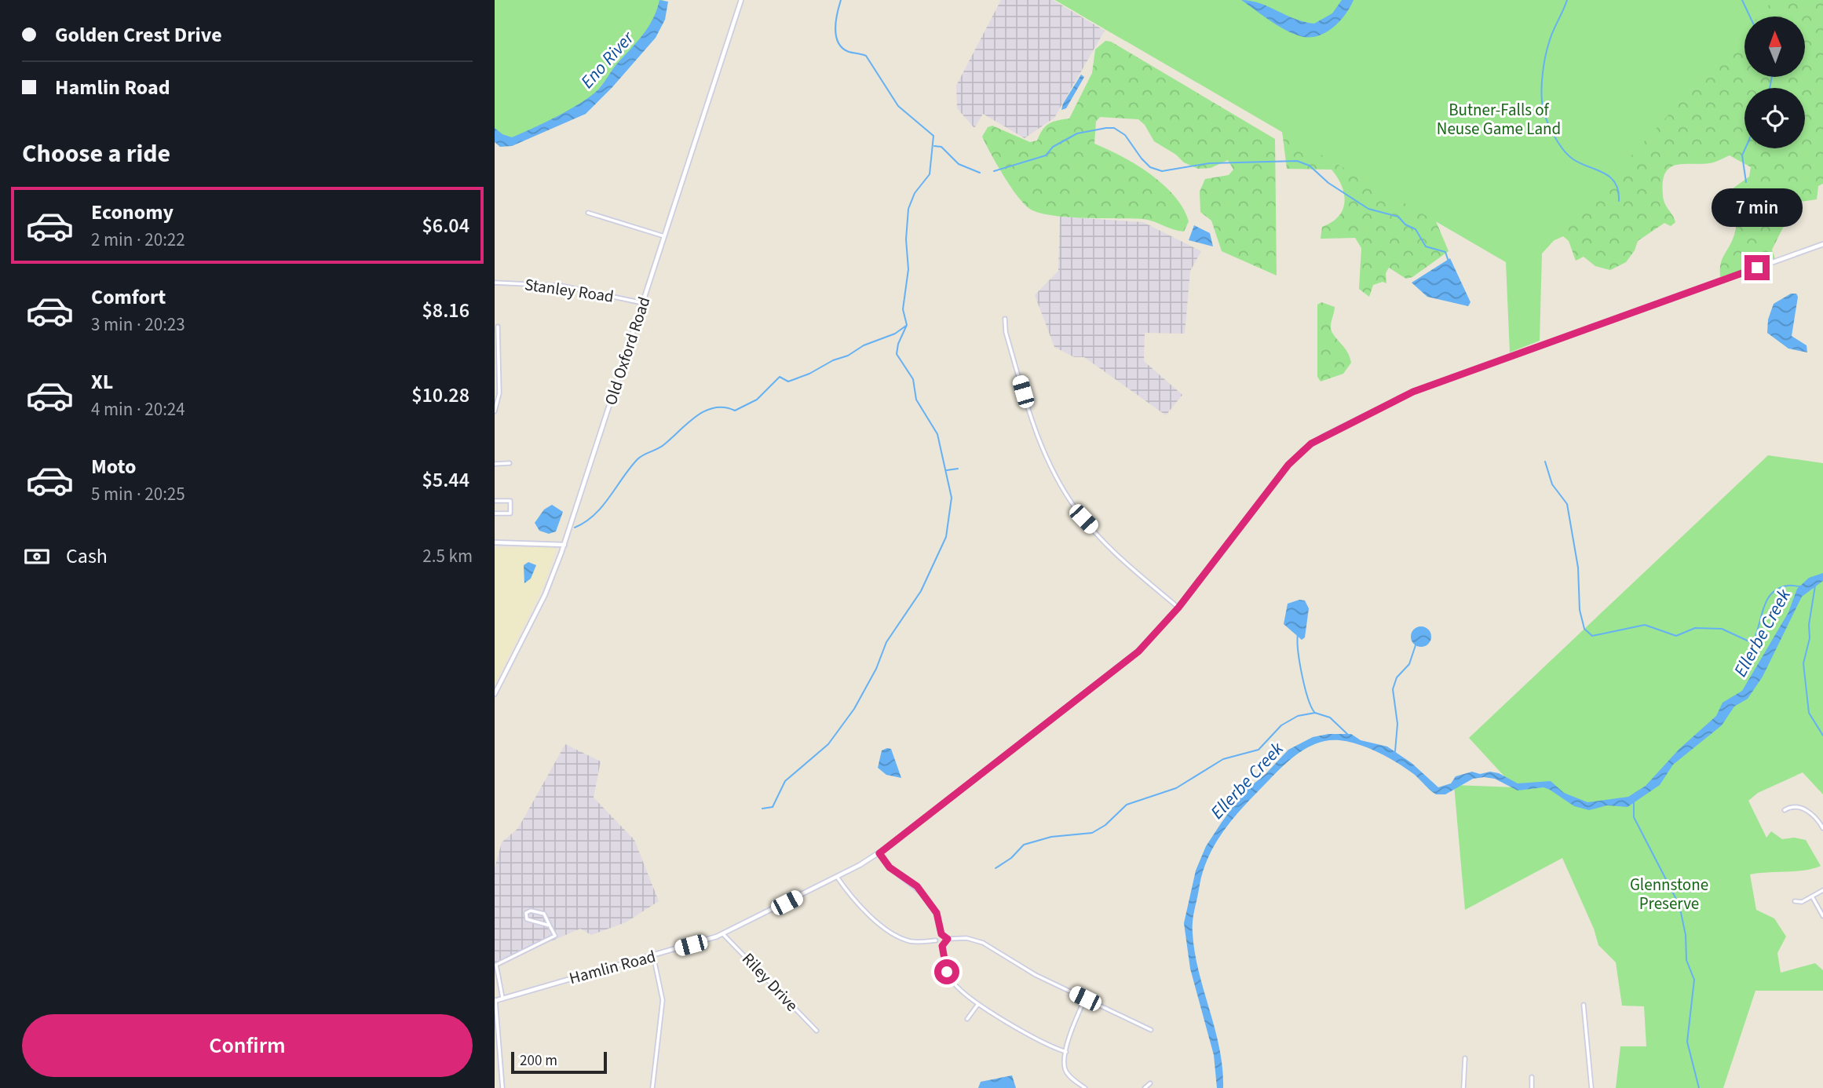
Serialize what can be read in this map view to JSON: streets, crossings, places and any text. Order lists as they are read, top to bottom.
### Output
{
  "streets": {
    "street": [
      "Stanley Road",
      "Old Oxford Road",
      "Hamlin Road",
      "Riley Drive"
    ]
  },
  "crossings": [
    ["Stanley Road", "Old Oxford Road"],
    ["Hamlin Road", "Riley Drive"]
  ],
  "water": ["Eno River", "Ellerbe Creek"],
  "parks": ["Butner-Falls of Neuse Game Land", "Glennstone Preserve"],
  "scale_bar": "200 m",
  "north": "top",
  "page": {
    "banner": ["Golden Crest Drive", "Hamlin Road"],
    "heading": "Choose a ride",
    "list": [
      {
        "name": "Economy",
        "note": "2 min · 20:22",
        "value": "$6.04"
      },
      {
        "name": "Comfort",
        "note": "3 min · 20:23",
        "value": "$8.16"
      },
      {
        "name": "XL",
        "note": "4 min · 20:24",
        "value": "$10.28"
      },
      {
        "name": "Moto",
        "note": "5 min · 20:25",
        "value": "$5.44"
      }
    ],
    "bubble": "7 min",
    "pay": ["Cash", "2.5 km"],
    "buttons": "Confirm",
    "scale": "200 m"
  }
}
